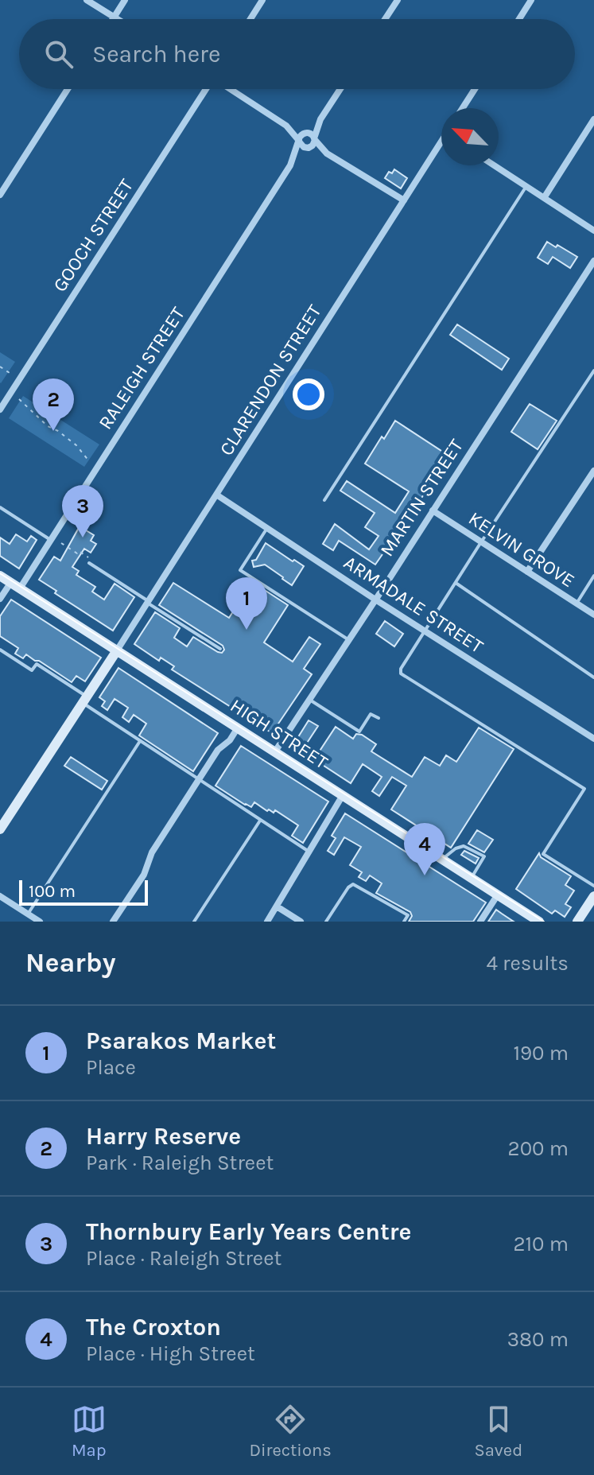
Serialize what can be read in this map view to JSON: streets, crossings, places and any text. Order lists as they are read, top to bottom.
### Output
{
  "streets": {
    "main road": ["HIGH STREET"],
    "street": [
      "GOOCH STREET",
      "RALEIGH STREET",
      "CLARENDON STREET",
      "MARTIN STREET",
      "KELVIN GROVE",
      "ARMADALE STREET"
    ]
  },
  "crossings": [
    ["RALEIGH STREET", "HIGH STREET"],
    ["CLARENDON STREET", "ARMADALE STREET"],
    ["CLARENDON STREET", "HIGH STREET"],
    ["MARTIN STREET", "KELVIN GROVE"],
    ["MARTIN STREET", "ARMADALE STREET"],
    ["MARTIN STREET", "HIGH STREET"]
  ],
  "scale_bar": "100 m",
  "north": "top left",
  "page": {
    "search": "Search here",
    "pins": [
      "2",
      "3",
      "1",
      "4"
    ],
    "scale": "100 m",
    "heading": ["Nearby", "4 results"],
    "list": [
      {
        "mark": "1",
        "name": "Psarakos Market",
        "note": "Place",
        "value": "190 m"
      },
      {
        "mark": "2",
        "name": "Harry Reserve",
        "note": "Park · Raleigh Street",
        "value": "200 m"
      },
      {
        "mark": "3",
        "name": "Thornbury Early Years Centre",
        "note": "Place · Raleigh Street",
        "value": "210 m"
      },
      {
        "mark": "4",
        "name": "The Croxton",
        "note": "Place · High Street",
        "value": "380 m"
      }
    ],
    "nav": ["Map", "Directions", "Saved"]
  }
}
